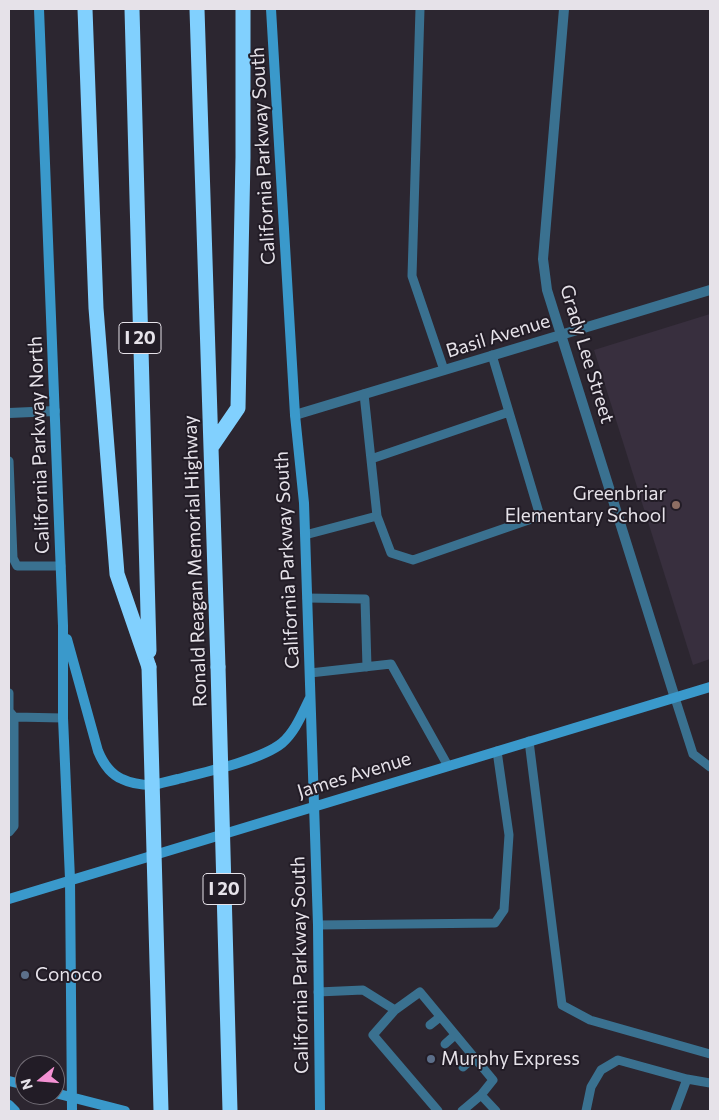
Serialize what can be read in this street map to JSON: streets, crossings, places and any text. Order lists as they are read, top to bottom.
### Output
{
  "streets": {
    "highway": ["I 20", "Ronald Reagan Memorial Highway"],
    "main road": ["California Parkway South", "California Parkway North", "James Avenue"],
    "street": ["Basil Avenue", "Grady Lee Street"]
  },
  "crossings": [
    ["California Parkway South", "Basil Avenue"],
    ["California Parkway South", "James Avenue"],
    ["Basil Avenue", "Grady Lee Street"],
    ["Grady Lee Street", "James Avenue"],
    ["California Parkway North", "James Avenue"]
  ],
  "places": ["Greenbriar Elementary School", "Conoco", "Murphy Express"],
  "north": "left"
}
